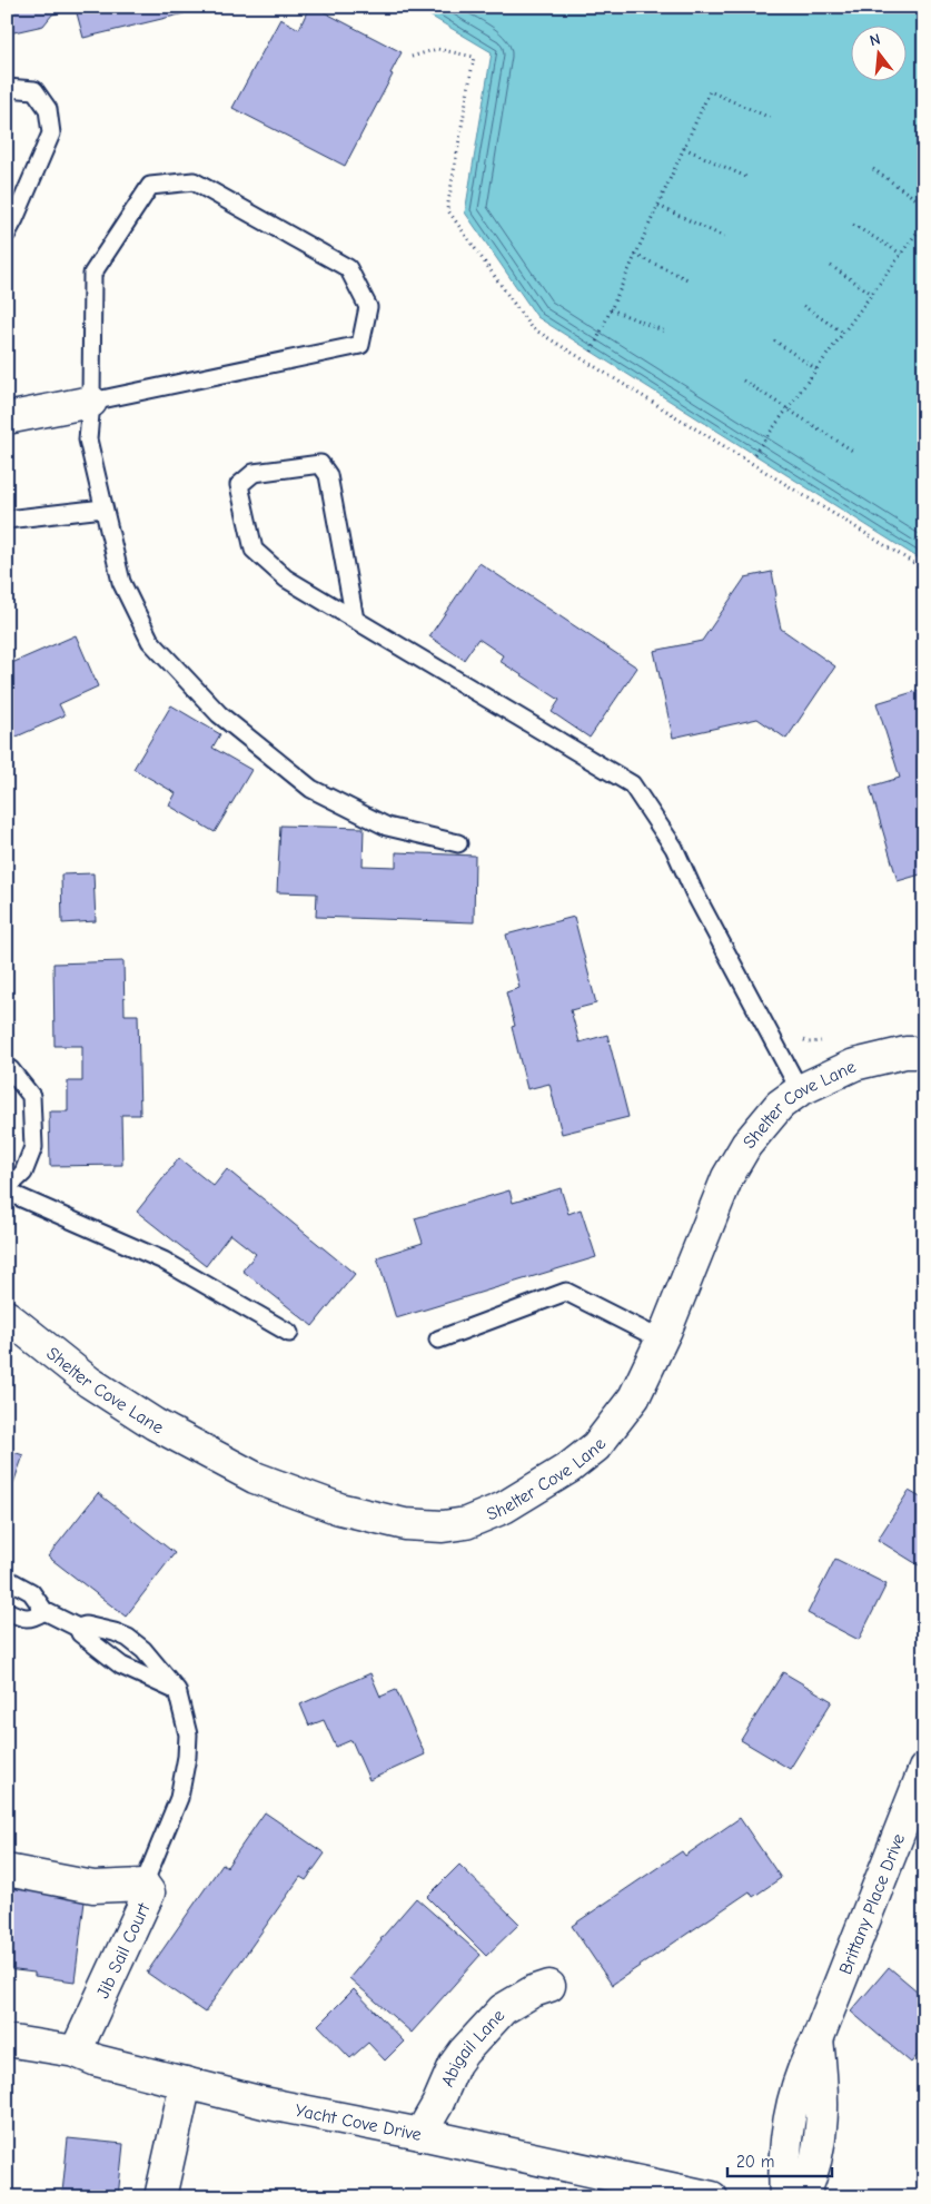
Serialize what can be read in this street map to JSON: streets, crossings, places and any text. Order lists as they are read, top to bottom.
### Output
{
  "streets": {
    "street": [
      "Shelter Cove Lane",
      "Brittany Place Drive",
      "Jib Sail Court",
      "Abigail Lane",
      "Yacht Cove Drive"
    ]
  },
  "crossings": [
    ["Jib Sail Court", "Yacht Cove Drive"],
    ["Abigail Lane", "Yacht Cove Drive"]
  ],
  "scale_bar": "20 m",
  "north": "top"
}
